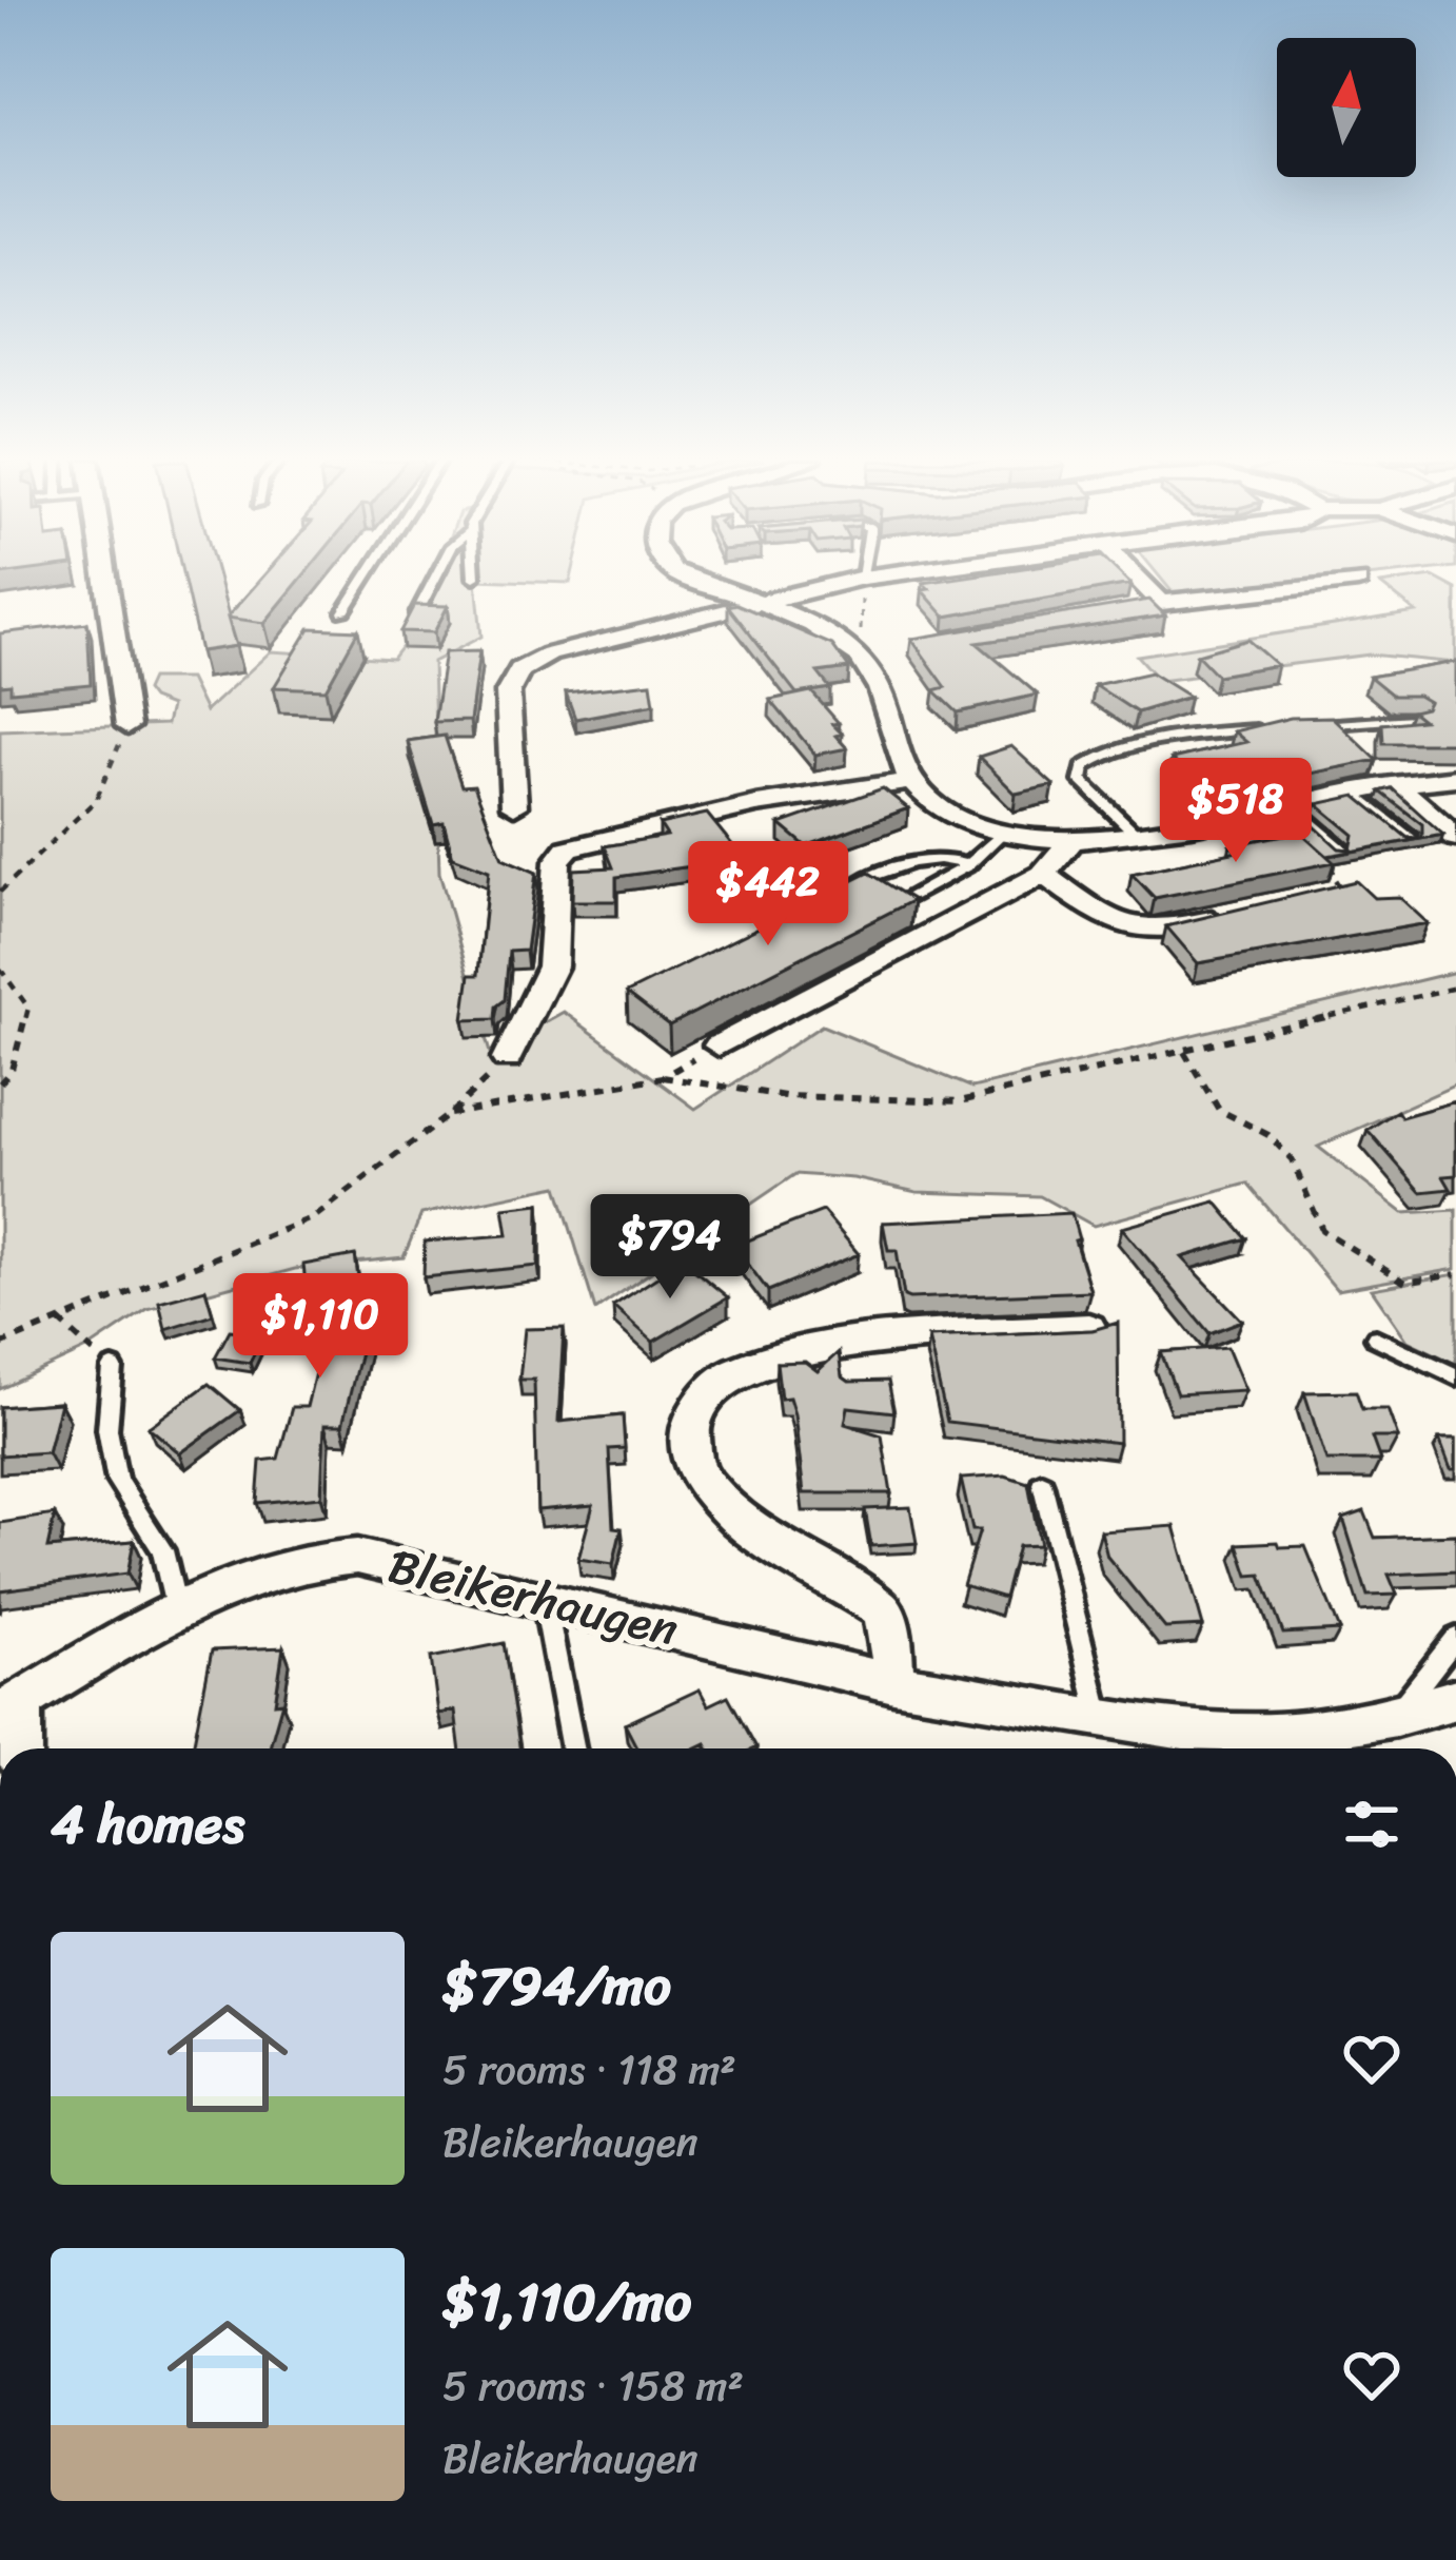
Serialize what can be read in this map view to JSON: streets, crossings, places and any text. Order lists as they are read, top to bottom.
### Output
{
  "streets": {
    "street": ["Bleikerhaugen"]
  },
  "north": "top",
  "page": {
    "price": [
      "$518",
      "$442",
      "$794",
      "$1,110"
    ],
    "heading": "4 homes",
    "list": [
      {
        "name": "$794/mo",
        "note": "5 rooms · 118 m² · Bleikerhaugen"
      },
      {
        "name": "$1,110/mo",
        "note": "5 rooms · 158 m² · Bleikerhaugen"
      }
    ]
  }
}
